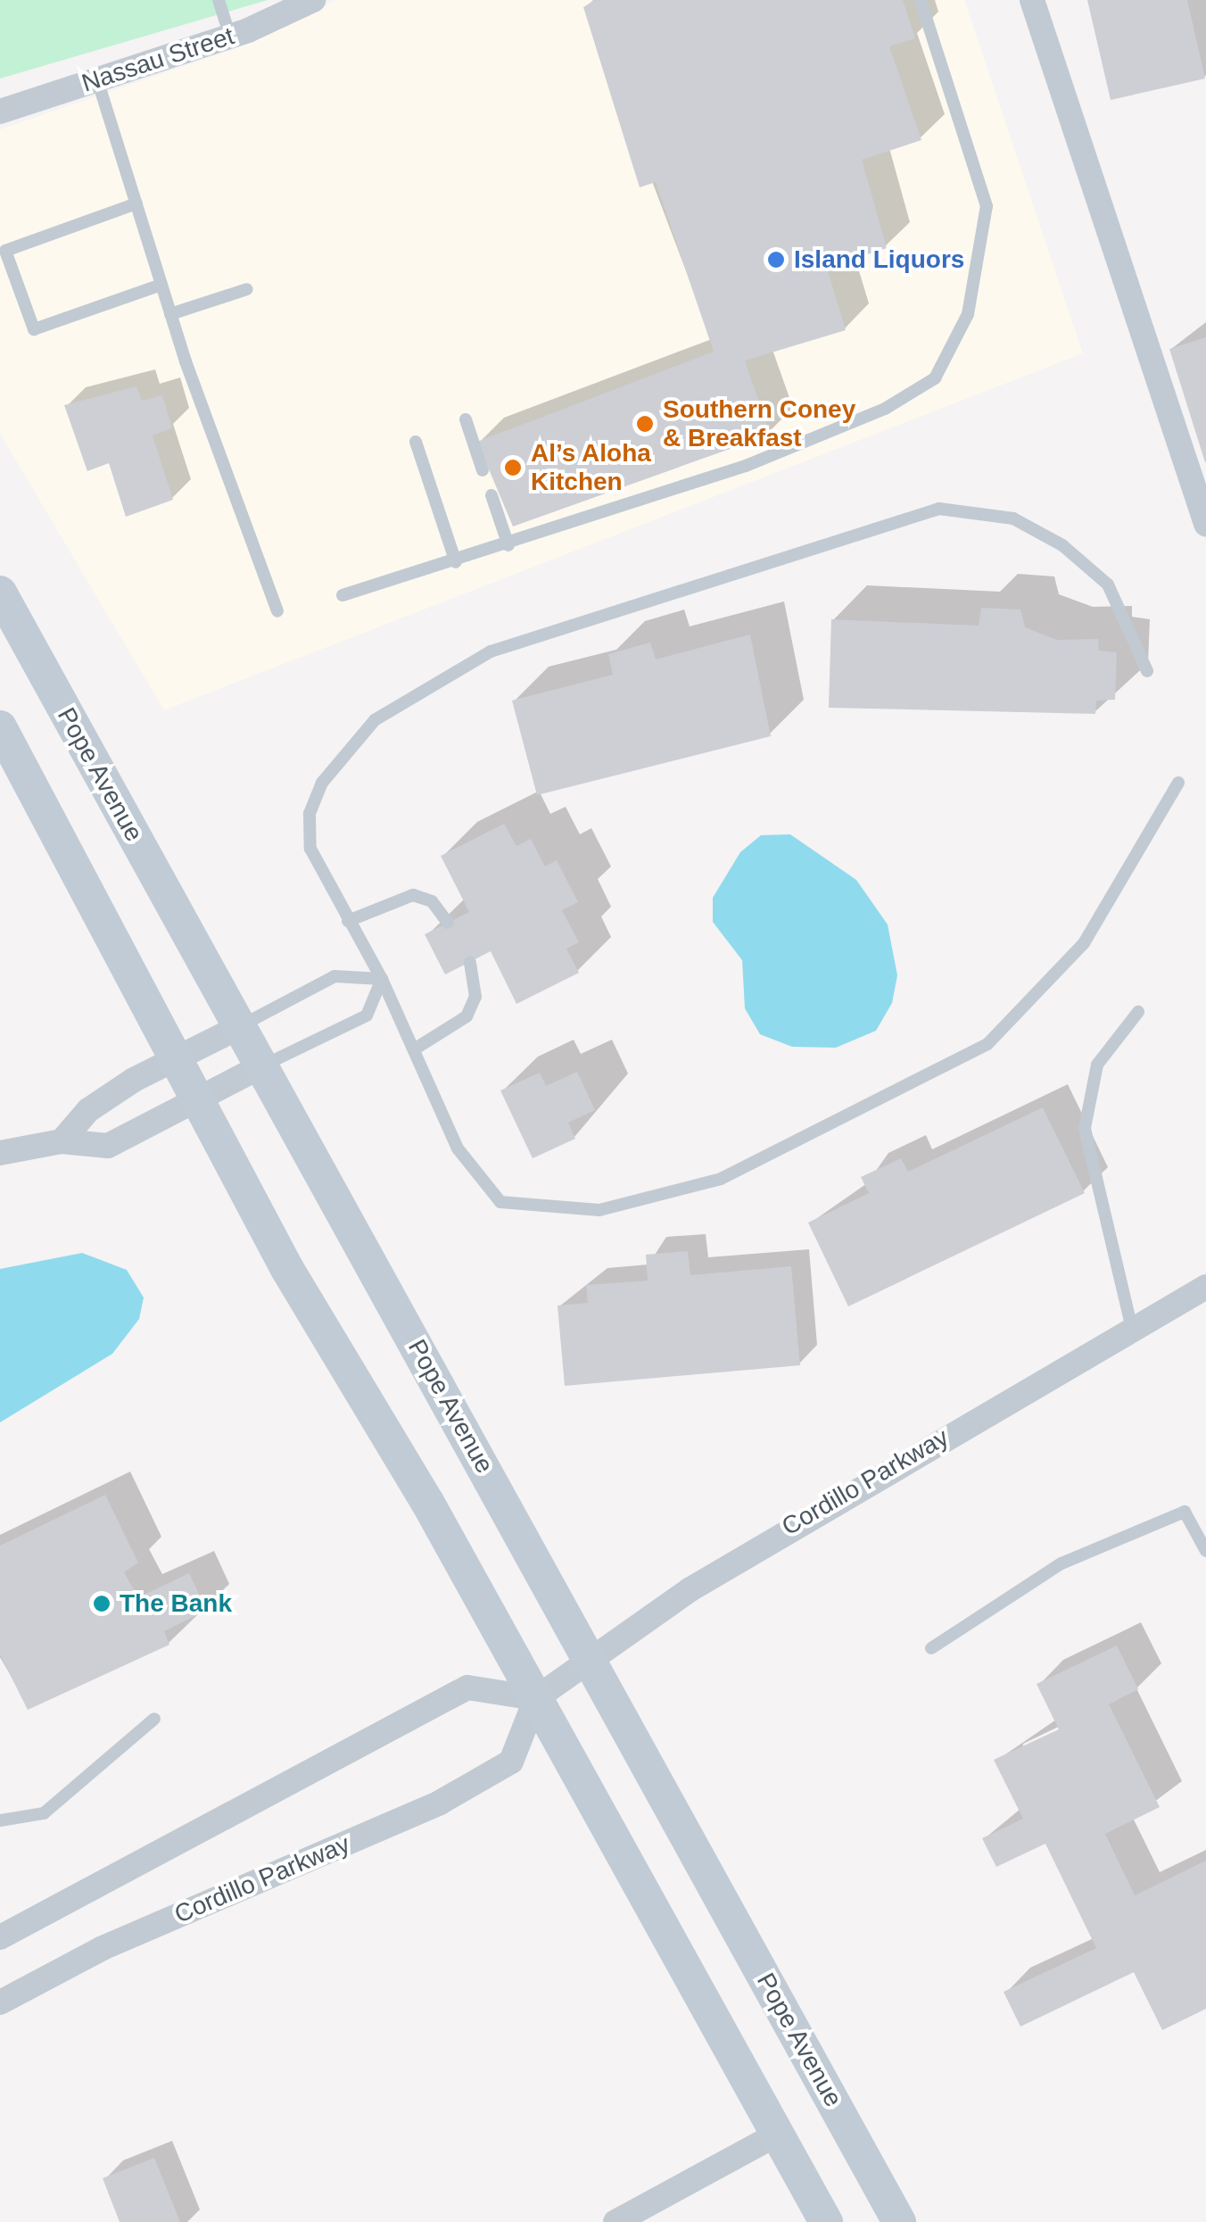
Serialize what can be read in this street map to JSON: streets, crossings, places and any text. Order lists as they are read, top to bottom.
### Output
{
  "streets": {
    "main road": ["Pope Avenue"],
    "street": ["Nassau Street", "Cordillo Parkway"]
  },
  "crossings": [
    ["Pope Avenue", "Cordillo Parkway"]
  ],
  "places": [
    "Island Liquors",
    "Southern Coney & Breakfast",
    "Al’s Aloha Kitchen",
    "The Bank"
  ]
}
